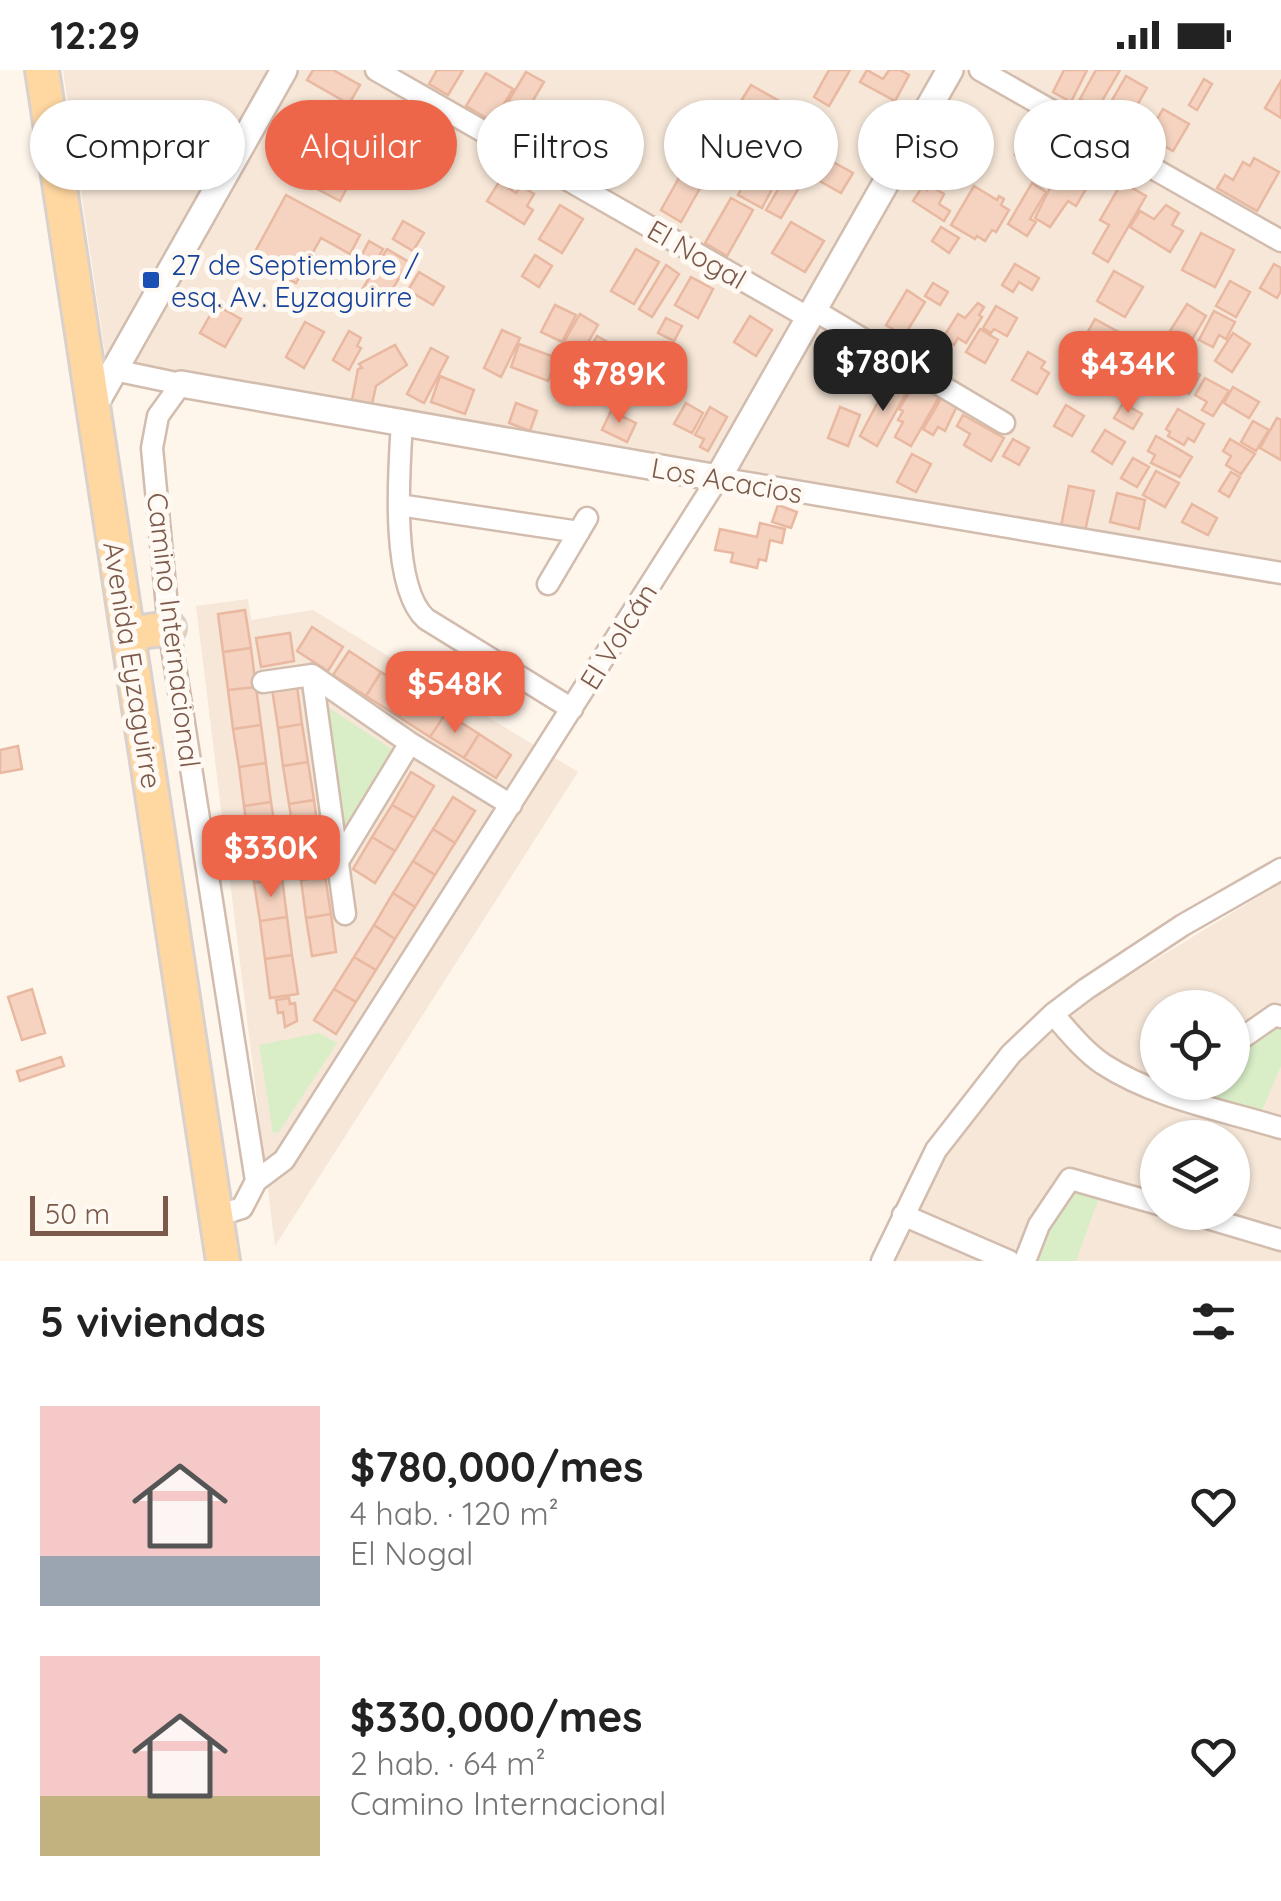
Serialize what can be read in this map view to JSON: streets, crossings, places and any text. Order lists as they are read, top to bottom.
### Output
{
  "streets": {
    "main road": ["Avenida Eyzaguirre"],
    "street": [
      "El Nogal",
      "Los Acacios",
      "Camino Internacional",
      "El Volcán"
    ]
  },
  "crossings": [
    ["El Nogal", "El Volcán"],
    ["Los Acacios", "Camino Internacional"],
    ["Los Acacios", "El Volcán"],
    ["Camino Internacional", "El Volcán"]
  ],
  "places": {
    "transit": ["27 de Septiembre / esq. Av. Eyzaguirre"]
  },
  "scale_bar": "50 m",
  "page": {
    "status": "12:29",
    "chip": [
      "Comprar",
      "Alquilar",
      "Filtros",
      "Nuevo",
      "Piso",
      "Casa"
    ],
    "price": [
      "$780K",
      "$434K",
      "$789K",
      "$548K",
      "$330K"
    ],
    "scale": "50 m",
    "heading": "5 viviendas",
    "list": [
      {
        "name": "$780,000/mes",
        "note": "4 hab. · 120 m² · El Nogal"
      },
      {
        "name": "$330,000/mes",
        "note": "2 hab. · 64 m² · Camino Internacional"
      }
    ]
  }
}
